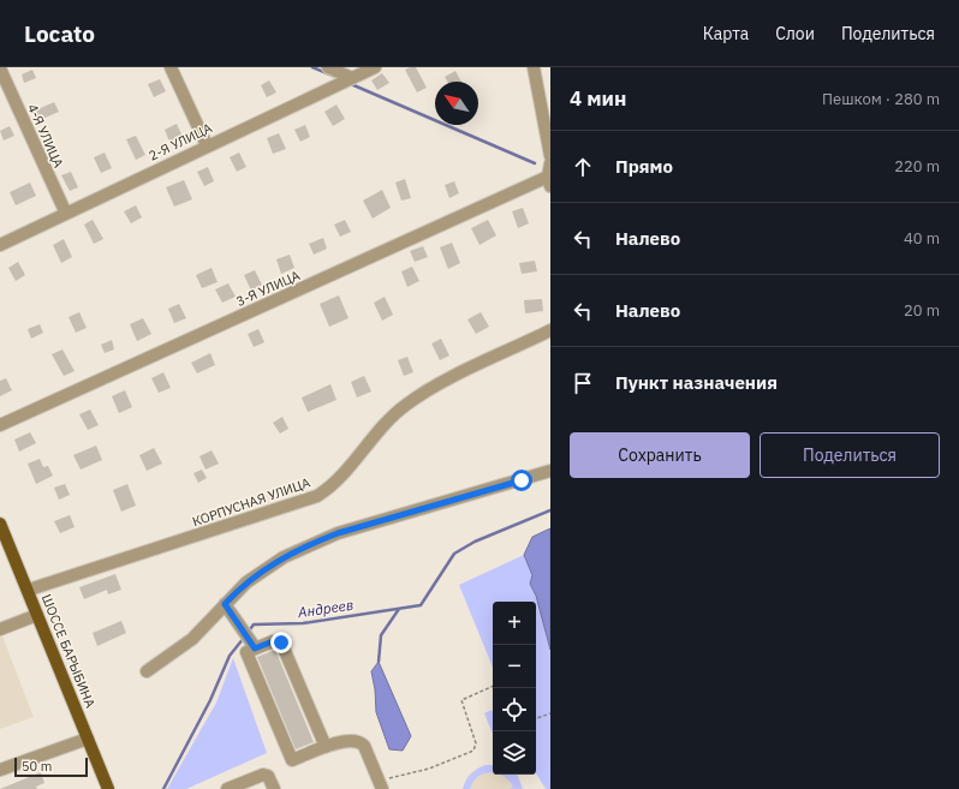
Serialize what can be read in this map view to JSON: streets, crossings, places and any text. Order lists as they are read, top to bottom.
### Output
{
  "streets": {
    "main road": ["ШОССЕ БАРЫБИНА"],
    "street": [
      "4-Я УЛИЦА",
      "2-Я УЛИЦА",
      "3-Я УЛИЦА",
      "КОРПУСНАЯ УЛИЦА"
    ]
  },
  "crossings": [
    ["4-Я УЛИЦА", "2-Я УЛИЦА"],
    ["КОРПУСНАЯ УЛИЦА", "ШОССЕ БАРЫБИНА"]
  ],
  "water": ["Андреев"],
  "scale_bar": "50 m",
  "north": "top left",
  "page": {
    "header": "Locato",
    "nav": ["Карта", "Слои", "Поделиться"],
    "heading": ["4 мин", "Пешком · 280 m"],
    "list": [
      ["Прямо", "220 m"],
      ["Налево", "40 m"],
      ["Налево", "20 m"],
      "Пункт назначения"
    ],
    "buttons": ["Сохранить", "Поделиться"],
    "map_buttons": ["+", "−"],
    "scale": "50 m"
  }
}
